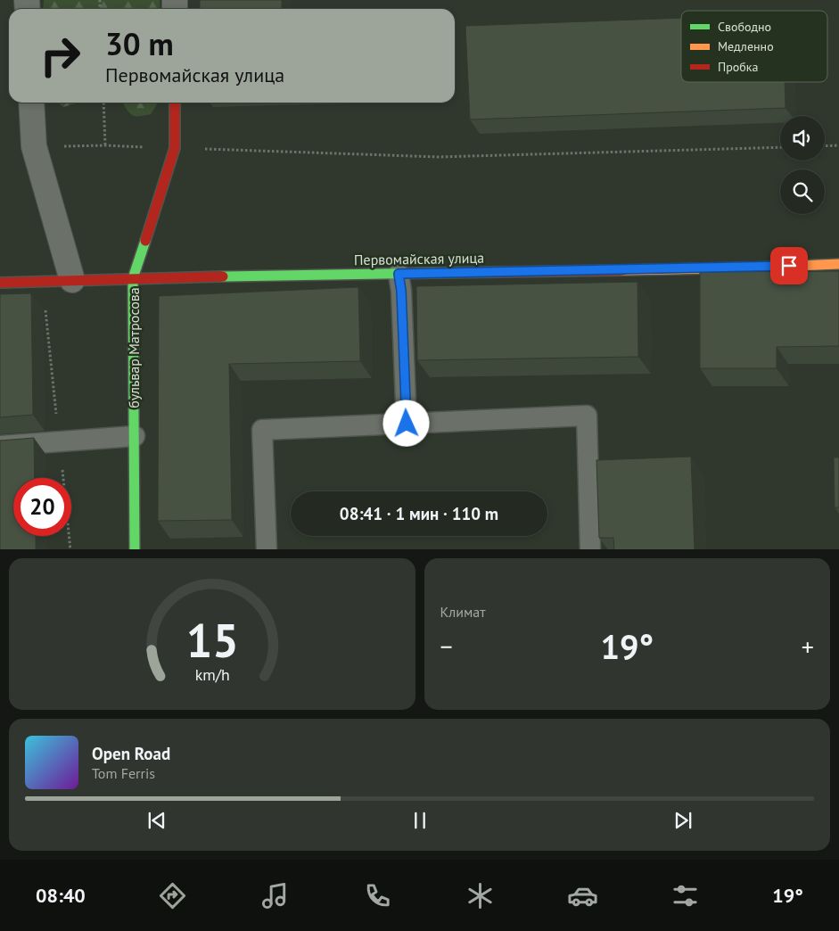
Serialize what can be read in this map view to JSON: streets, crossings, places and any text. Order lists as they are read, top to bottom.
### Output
{
  "streets": {
    "street": ["Первомайская улица", "бульвар Матросова"]
  },
  "crossings": [
    ["Первомайская улица", "бульвар Матросова"]
  ],
  "legend": ["Свободно", "Медленно", "Пробка"],
  "page": {
    "turn": ["30 m", "Первомайская улица"],
    "limit": "20",
    "trip": "08:41 · 1 мин · 110 m",
    "tile": "Климат",
    "heat": ["−", "19°", "+"],
    "song": ["Open Road", "Tom Ferris"],
    "tabs": ["08:40", "19°"],
    "gauge": ["15", "km/h"]
  }
}
